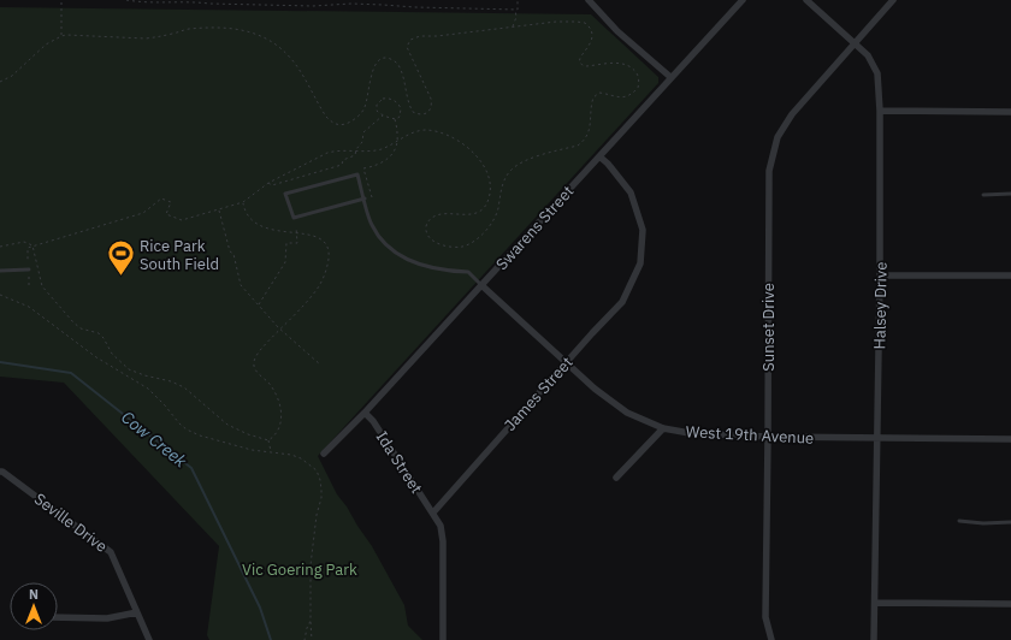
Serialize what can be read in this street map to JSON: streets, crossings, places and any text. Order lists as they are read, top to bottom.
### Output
{
  "streets": {
    "street": [
      "Swarens Street",
      "Halsey Drive",
      "Sunset Drive",
      "James Street",
      "West 19th Avenue",
      "Ida Street",
      "Seville Drive"
    ]
  },
  "crossings": [
    ["Swarens Street", "James Street"],
    ["Swarens Street", "West 19th Avenue"],
    ["Swarens Street", "Ida Street"],
    ["Halsey Drive", "Sunset Drive"],
    ["Halsey Drive", "West 19th Avenue"],
    ["Sunset Drive", "West 19th Avenue"],
    ["James Street", "West 19th Avenue"],
    ["James Street", "Ida Street"]
  ],
  "water": ["Cow Creek"],
  "parks": ["Vic Goering Park"],
  "places": {
    "sports": ["Rice Park South Field"]
  },
  "north": "top"
}
